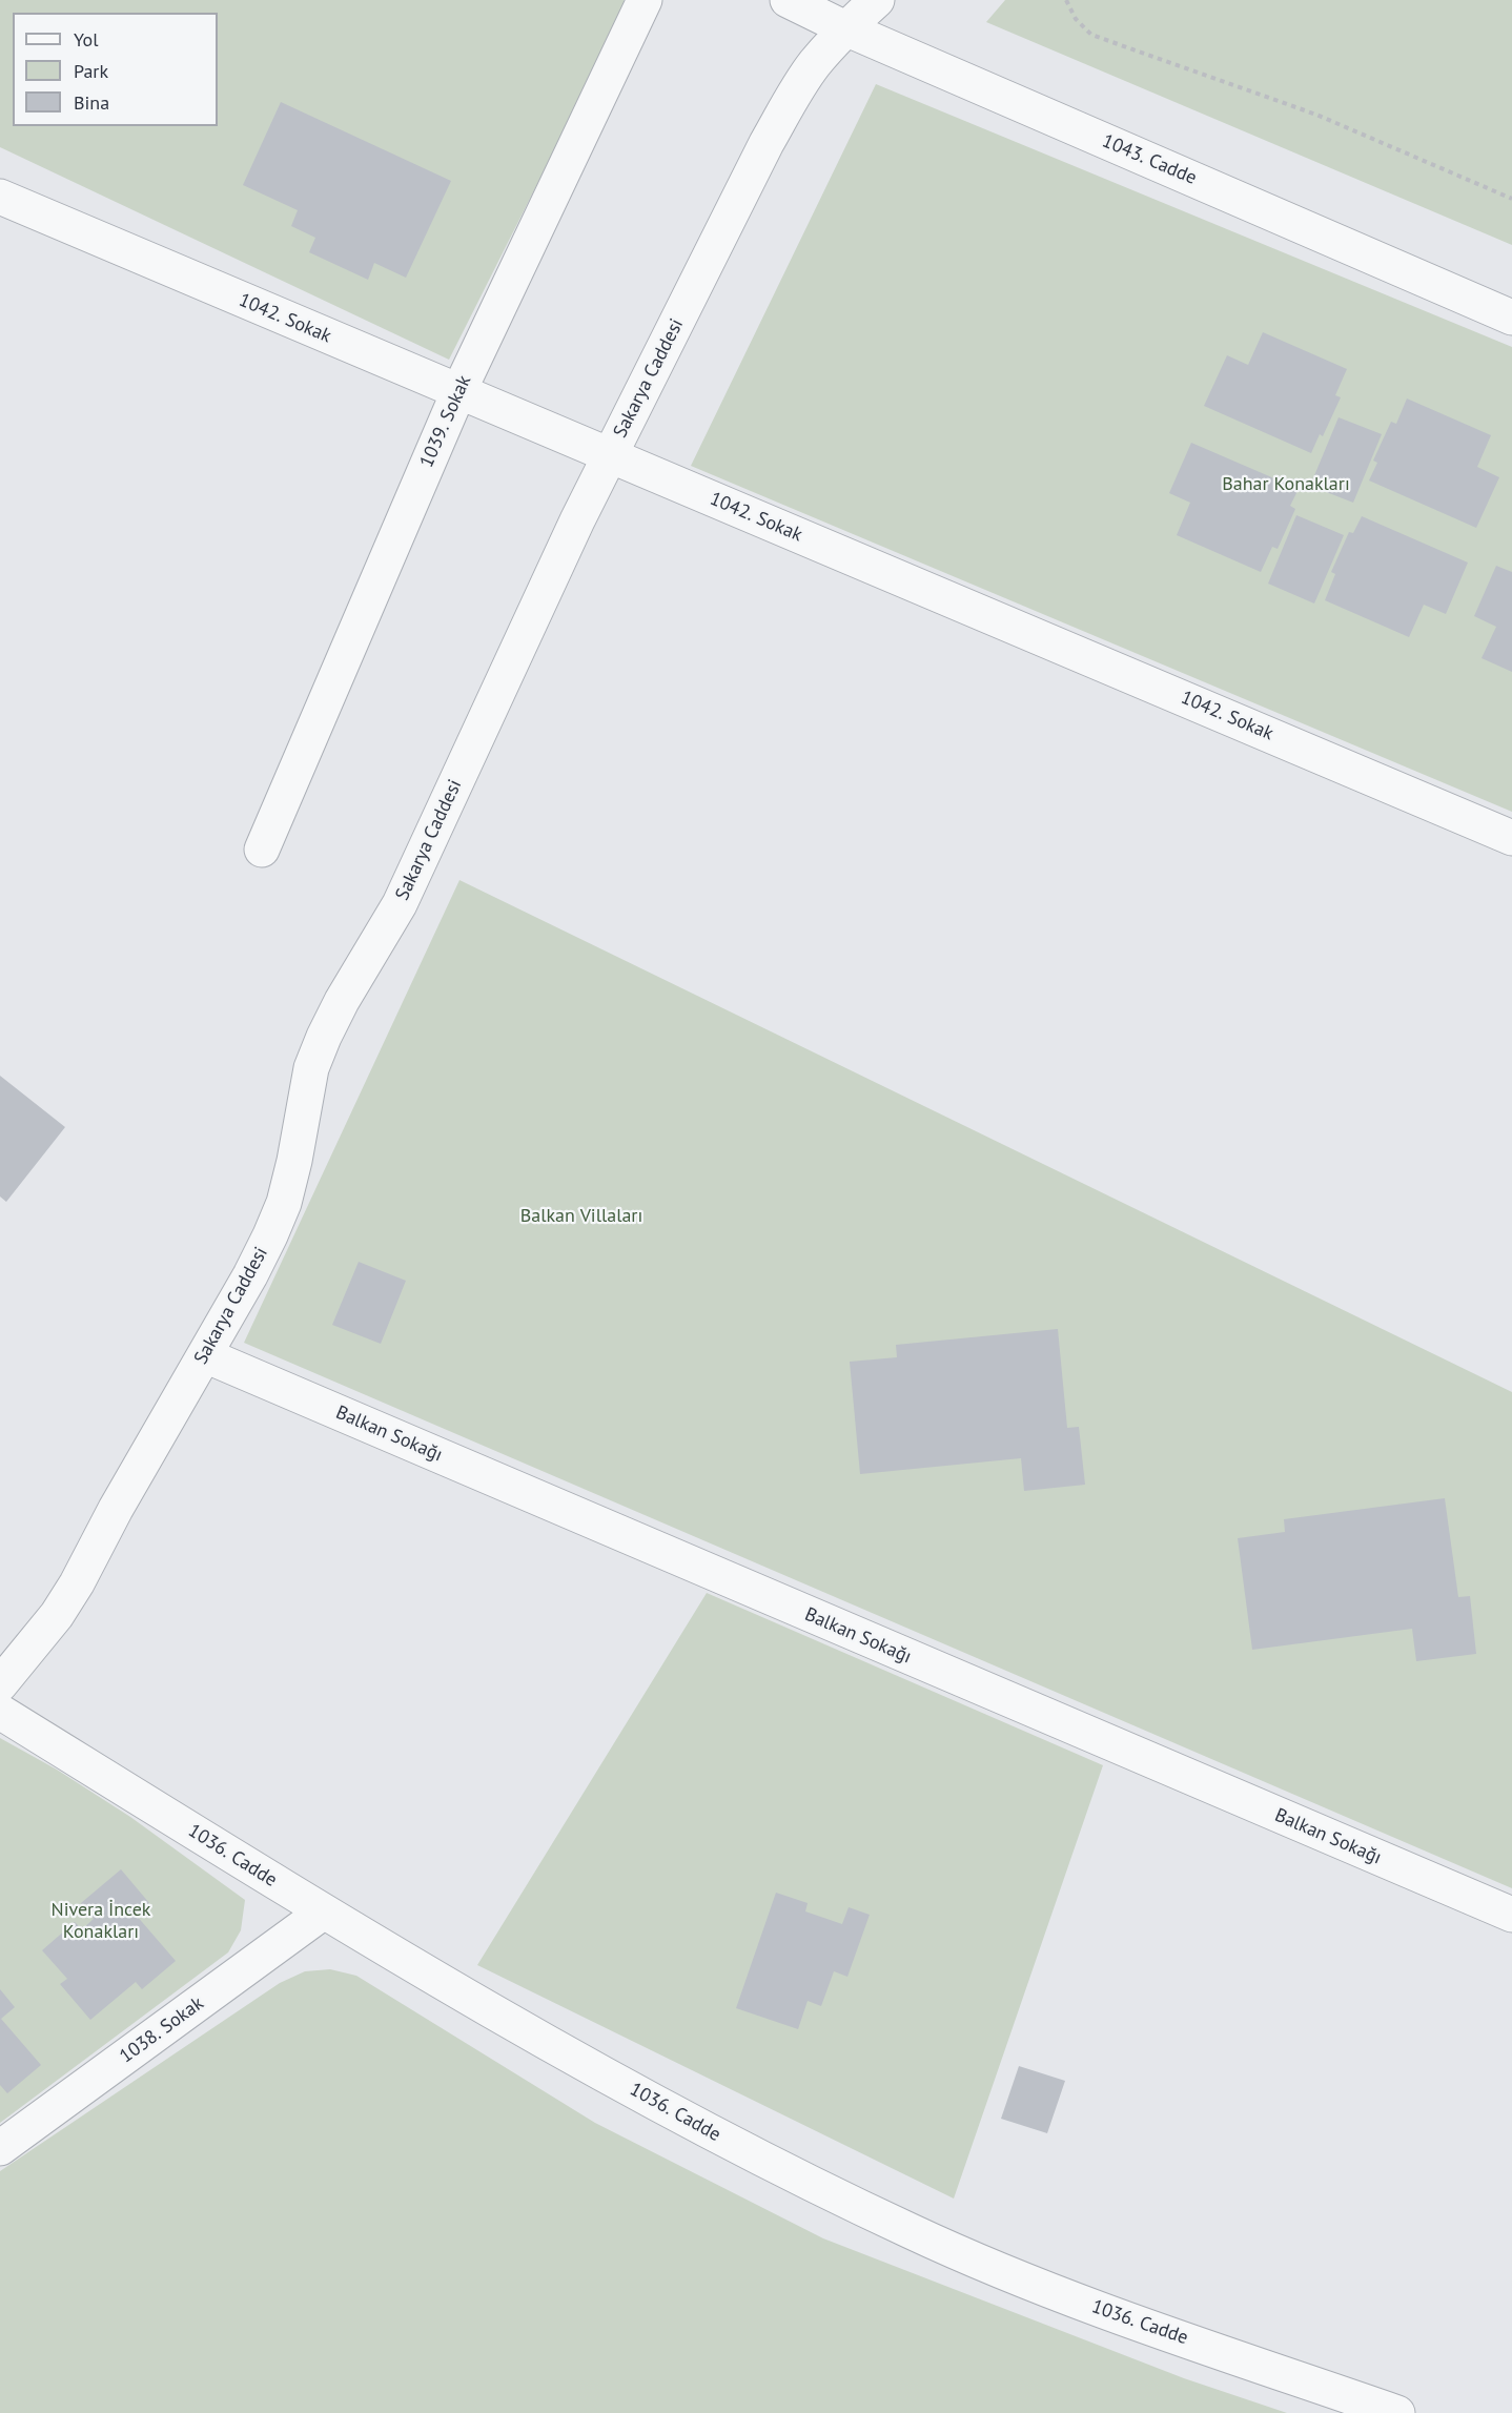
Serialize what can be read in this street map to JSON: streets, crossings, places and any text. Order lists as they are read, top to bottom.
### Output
{
  "streets": {
    "street": [
      "1043. Cadde",
      "1042. Sokak",
      "Sakarya Caddesi",
      "1039. Sokak",
      "Balkan Sokağı",
      "1036. Cadde",
      "1038. Sokak"
    ]
  },
  "crossings": [
    ["1043. Cadde", "Sakarya Caddesi"],
    ["1042. Sokak", "Sakarya Caddesi"],
    ["1042. Sokak", "1039. Sokak"],
    ["Sakarya Caddesi", "Balkan Sokağı"],
    ["1036. Cadde", "1038. Sokak"]
  ],
  "parks": ["Bahar Konakları", "Balkan Villaları", "Nivera İncek Konakları"],
  "legend": ["Yol", "Park", "Bina"]
}
